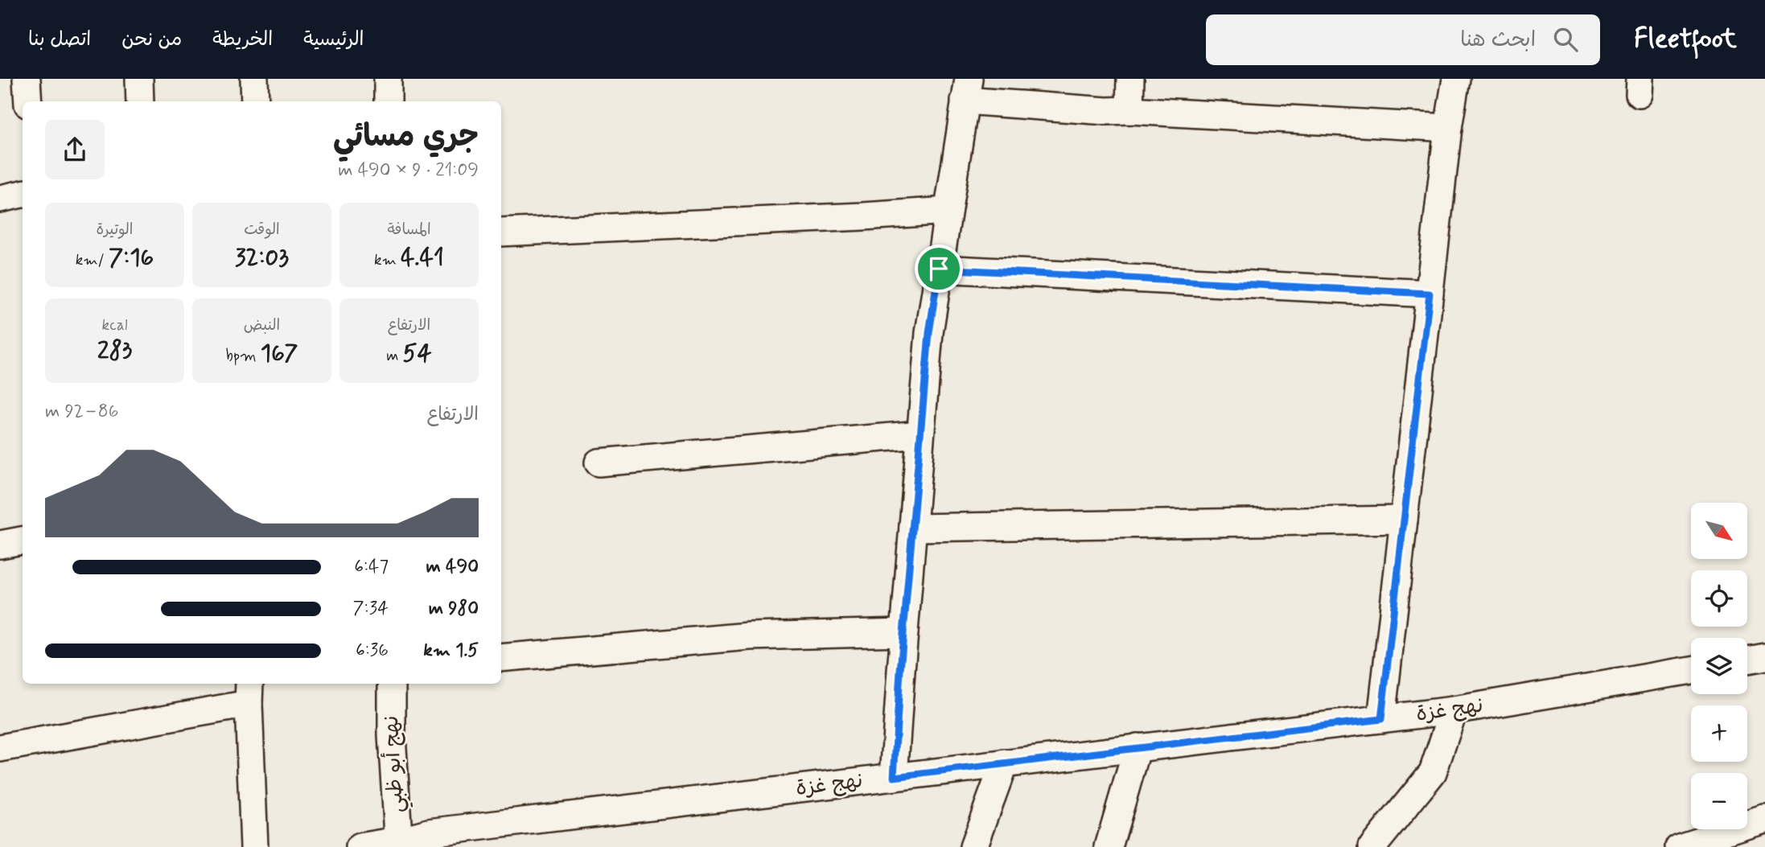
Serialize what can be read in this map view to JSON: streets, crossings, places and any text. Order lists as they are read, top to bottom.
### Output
{
  "streets": {
    "street": ["نهج غزة", "نهج أبو ظبي"]
  },
  "crossings": [
    ["نهج غزة", "نهج أبو ظبي"]
  ],
  "north": "bottom right",
  "page": {
    "header": "Fleetfoot",
    "search": "ابحث هنا",
    "nav": [
      "الرئيسية",
      "الخريطة",
      "من نحن",
      "اتصل بنا"
    ],
    "heading": ["جري مسائي", "21:09 · 9 × 490 m"],
    "stats": [
      ["المسافة", "4.41 km"],
      ["الوقت", "32:03"],
      ["الوتيرة", "7:16 /km"],
      ["الارتفاع", "54 m"],
      ["النبض", "167 bpm"],
      ["kcal", "283"]
    ],
    "chart": ["الارتفاع", "86–92 m"],
    "map_buttons": ["+", "−"],
    "list": [
      {
        "name": "490 m",
        "note": "6:47"
      },
      {
        "name": "980 m",
        "note": "7:34"
      },
      {
        "name": "1.5 km",
        "note": "6:36"
      }
    ]
  }
}
